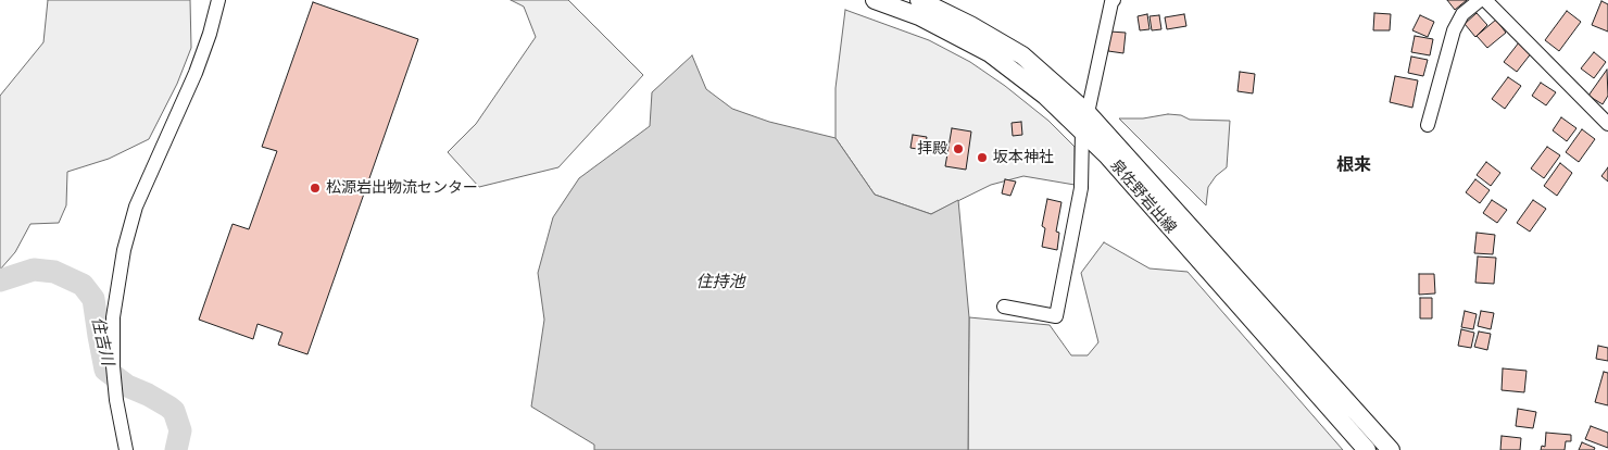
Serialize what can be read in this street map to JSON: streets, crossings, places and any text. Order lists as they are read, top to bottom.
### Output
{
  "streets": {
    "main road": ["泉佐野岩出線"]
  },
  "districts": ["根来"],
  "water": ["住持池", "住吉川"],
  "places": ["拝殿", "坂本神社", "松源岩出物流センター"]
}
